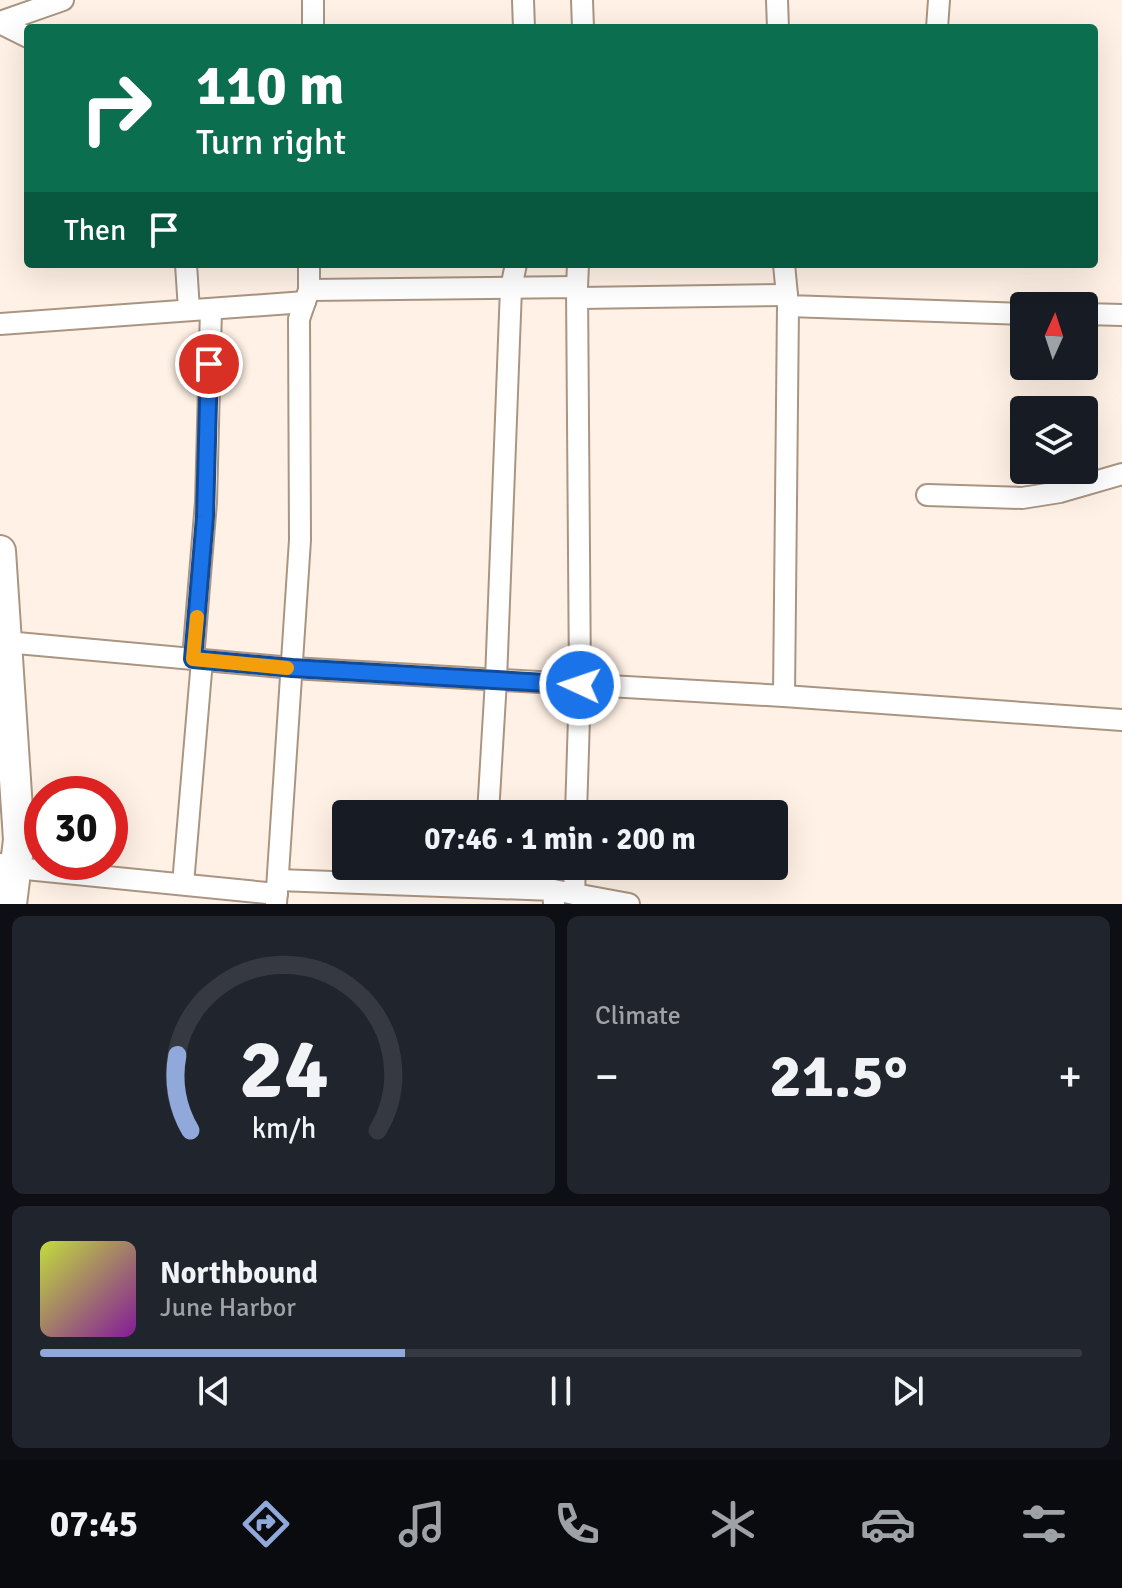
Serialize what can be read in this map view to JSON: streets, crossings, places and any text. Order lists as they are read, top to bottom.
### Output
{
  "north": "top",
  "page": {
    "turn": ["110 m", "Turn right"],
    "then": "Then",
    "limit": "30",
    "trip": "07:46 · 1 min · 200 m",
    "tile": "Climate",
    "heat": ["−", "21.5°", "+"],
    "song": ["Northbound", "June Harbor"],
    "tabs": "07:45",
    "gauge": ["24", "km/h"]
  }
}
